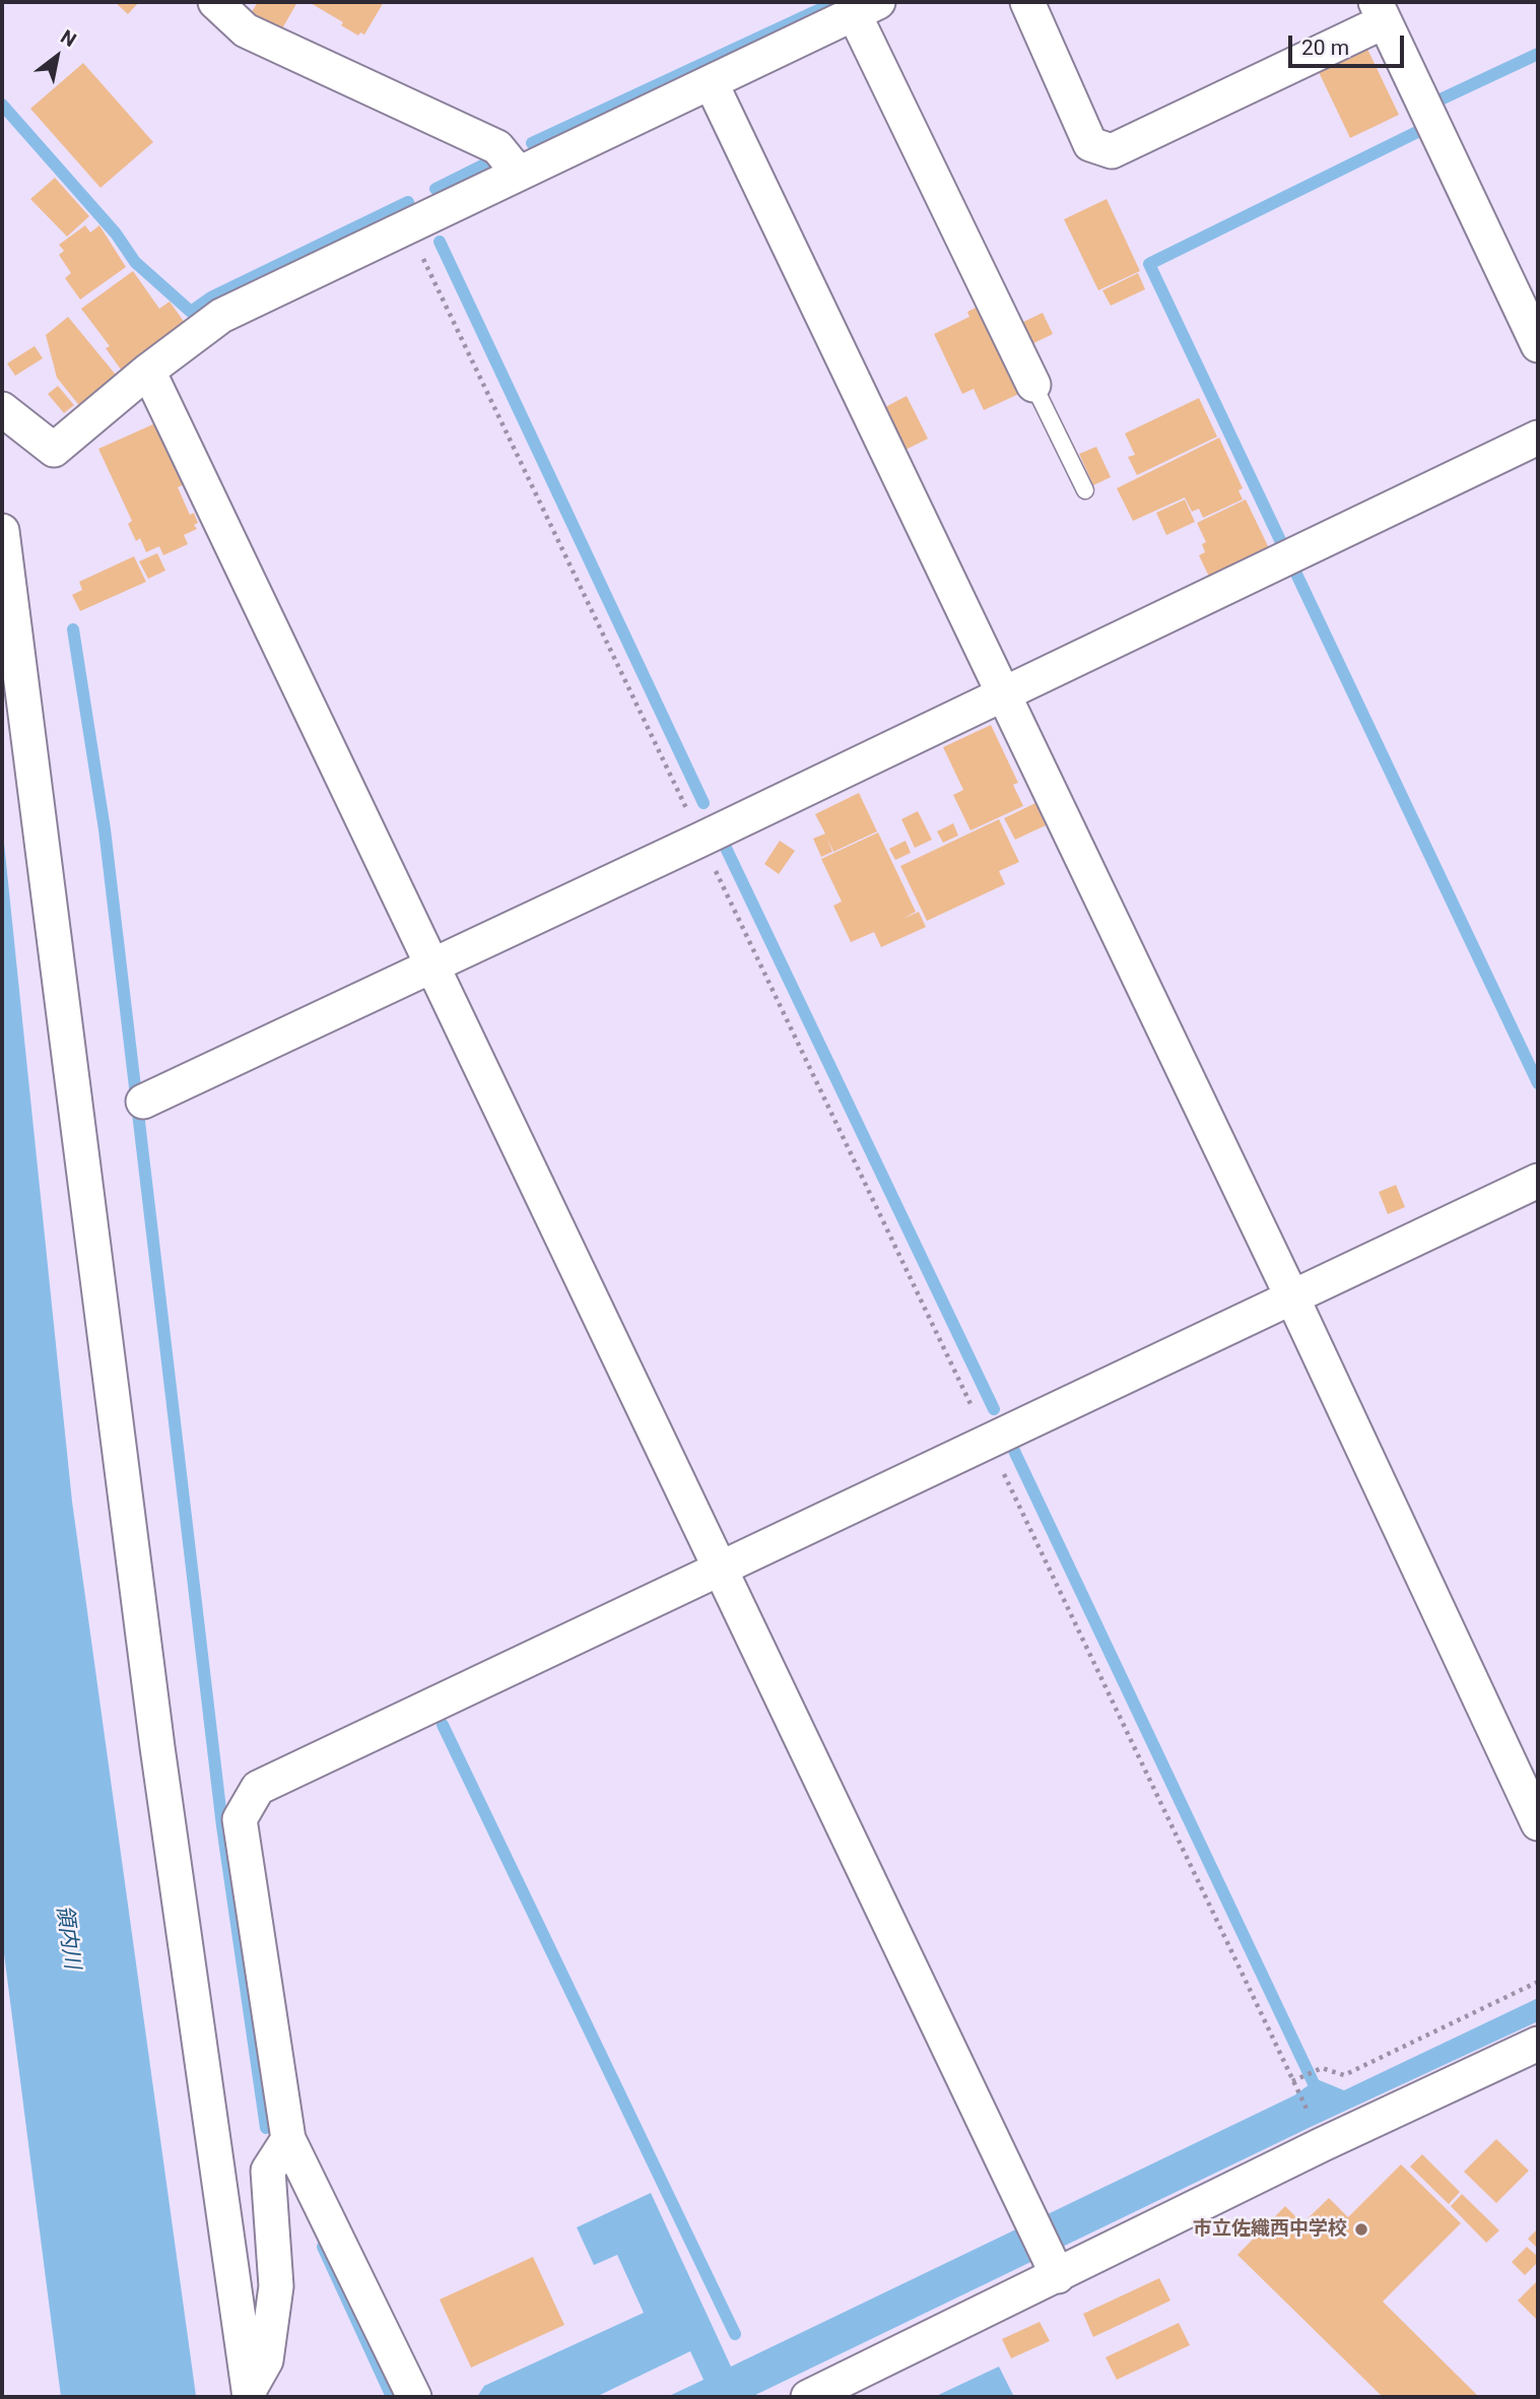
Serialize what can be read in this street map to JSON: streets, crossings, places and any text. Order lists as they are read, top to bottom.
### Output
{
  "water": ["領内川"],
  "places": ["市立佐織西中学校"],
  "scale_bar": "20 m",
  "north": "top right"
}
